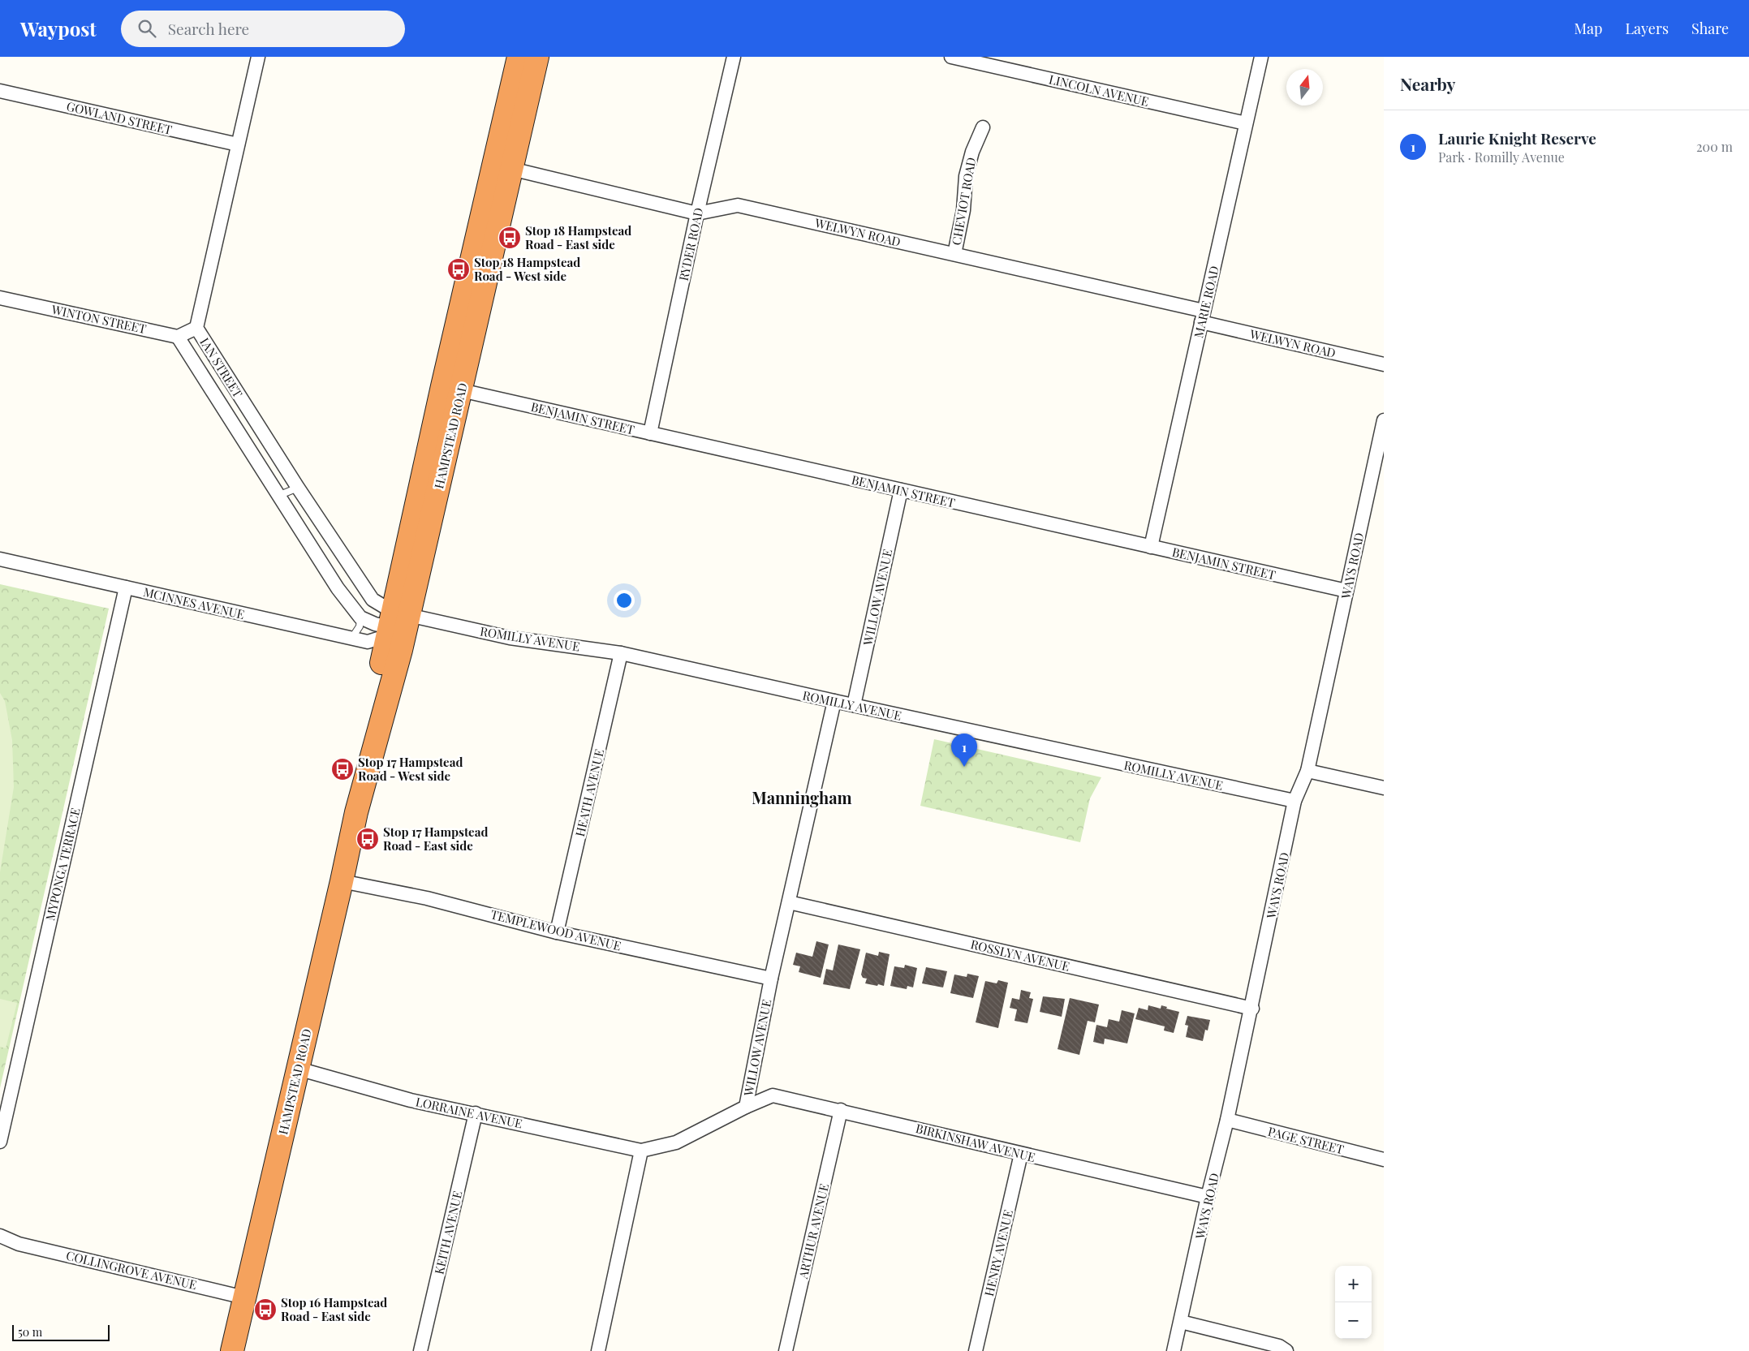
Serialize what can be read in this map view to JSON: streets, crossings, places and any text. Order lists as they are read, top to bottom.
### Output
{
  "streets": {
    "highway": ["HAMPSTEAD ROAD"],
    "street": [
      "LINCOLN AVENUE",
      "GOWLAND STREET",
      "CHEVIOT ROAD",
      "WELWYN ROAD",
      "RYDER ROAD",
      "MARIE ROAD",
      "WINTON STREET",
      "IAN STREET",
      "BENJAMIN STREET",
      "WAYS ROAD",
      "WILLOW AVENUE",
      "MCINNES AVENUE",
      "ROMILLY AVENUE",
      "HEATH AVENUE",
      "MYPONGA TERRACE",
      "TEMPLEWOOD AVENUE",
      "ROSSLYN AVENUE",
      "LORRAINE AVENUE",
      "PAGE STREET",
      "BIRKINSHAW AVENUE",
      "ARTHUR AVENUE",
      "KEITH AVENUE",
      "HENRY AVENUE",
      "COLLINGROVE AVENUE"
    ]
  },
  "crossings": [
    ["LINCOLN AVENUE", "MARIE ROAD"],
    ["GOWLAND STREET", "IAN STREET"],
    ["CHEVIOT ROAD", "WELWYN ROAD"],
    ["WELWYN ROAD", "RYDER ROAD"],
    ["WELWYN ROAD", "MARIE ROAD"],
    ["WELWYN ROAD", "HAMPSTEAD ROAD"],
    ["RYDER ROAD", "BENJAMIN STREET"],
    ["MARIE ROAD", "BENJAMIN STREET"],
    ["WINTON STREET", "IAN STREET"],
    ["IAN STREET", "HAMPSTEAD ROAD"],
    ["IAN STREET", "MCINNES AVENUE"],
    ["IAN STREET", "ROMILLY AVENUE"],
    ["BENJAMIN STREET", "HAMPSTEAD ROAD"],
    ["BENJAMIN STREET", "WAYS ROAD"],
    ["BENJAMIN STREET", "WILLOW AVENUE"],
    ["HAMPSTEAD ROAD", "MCINNES AVENUE"],
    ["HAMPSTEAD ROAD", "ROMILLY AVENUE"],
    ["HAMPSTEAD ROAD", "TEMPLEWOOD AVENUE"],
    ["HAMPSTEAD ROAD", "LORRAINE AVENUE"],
    ["HAMPSTEAD ROAD", "COLLINGROVE AVENUE"],
    ["WAYS ROAD", "ROMILLY AVENUE"],
    ["WAYS ROAD", "ROSSLYN AVENUE"],
    ["WAYS ROAD", "PAGE STREET"],
    ["WAYS ROAD", "BIRKINSHAW AVENUE"],
    ["WILLOW AVENUE", "ROMILLY AVENUE"],
    ["WILLOW AVENUE", "TEMPLEWOOD AVENUE"],
    ["WILLOW AVENUE", "ROSSLYN AVENUE"],
    ["WILLOW AVENUE", "LORRAINE AVENUE"],
    ["WILLOW AVENUE", "BIRKINSHAW AVENUE"],
    ["MCINNES AVENUE", "ROMILLY AVENUE"],
    ["MCINNES AVENUE", "MYPONGA TERRACE"],
    ["ROMILLY AVENUE", "HEATH AVENUE"],
    ["HEATH AVENUE", "TEMPLEWOOD AVENUE"],
    ["LORRAINE AVENUE", "KEITH AVENUE"],
    ["BIRKINSHAW AVENUE", "ARTHUR AVENUE"],
    ["BIRKINSHAW AVENUE", "HENRY AVENUE"]
  ],
  "districts": ["Manningham"],
  "places": {
    "bus stop": [
      "Stop 18 Hampstead Road - East side",
      "Stop 18 Hampstead Road - West side",
      "Stop 17 Hampstead Road - West side",
      "Stop 17 Hampstead Road - East side",
      "Stop 16 Hampstead Road - East side"
    ]
  },
  "scale_bar": "50 m",
  "north": "top",
  "page": {
    "header": "Waypost",
    "search": "Search here",
    "nav": ["Map", "Layers", "Share"],
    "heading": "Nearby",
    "list": [
      {
        "mark": "1",
        "name": "Laurie Knight Reserve",
        "note": "Park · Romilly Avenue",
        "value": "200 m"
      }
    ],
    "pins": "1",
    "map_buttons": ["+", "−"],
    "scale": "50 m"
  }
}
